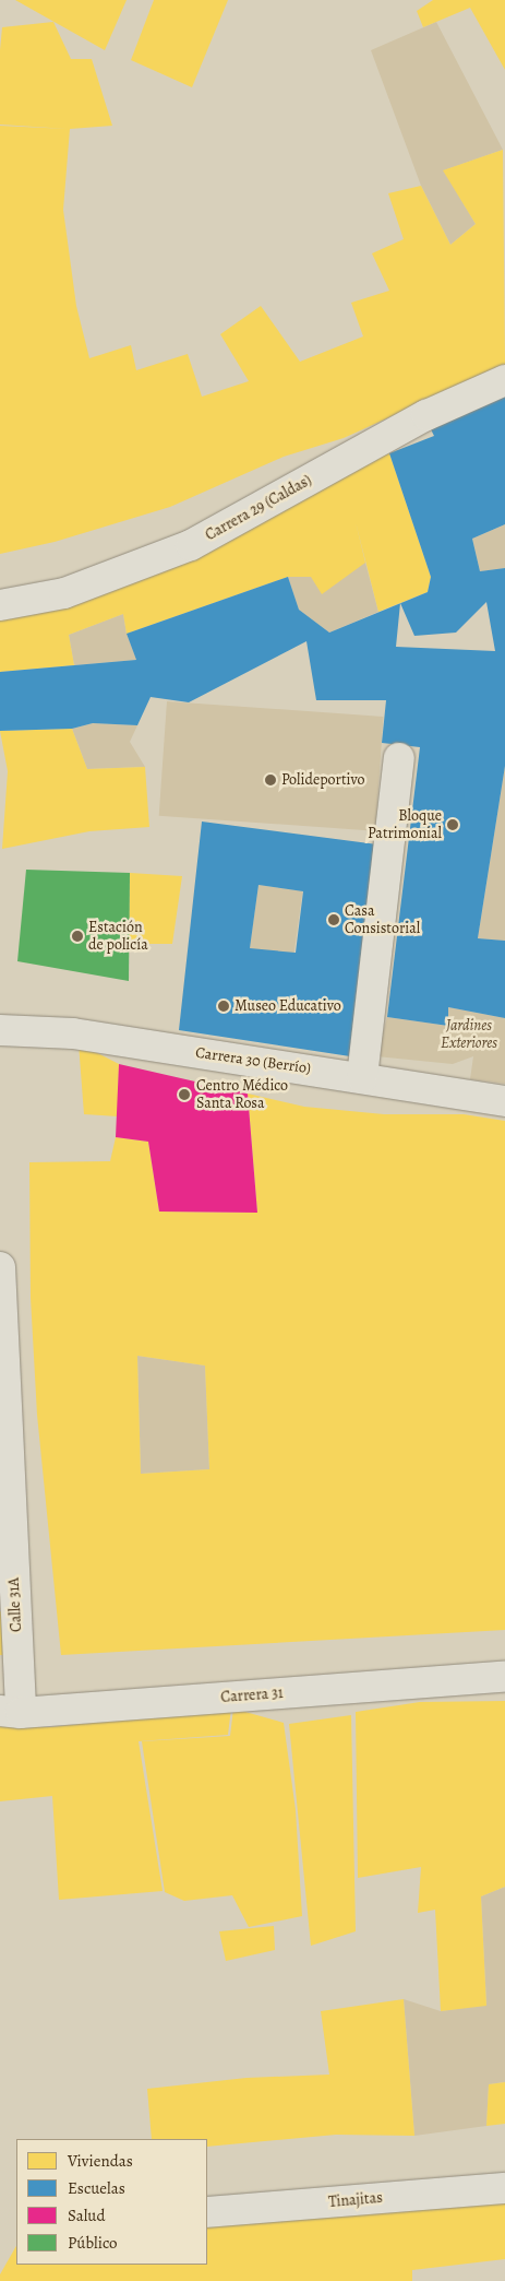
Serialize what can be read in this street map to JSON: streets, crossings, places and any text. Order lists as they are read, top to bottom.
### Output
{
  "streets": {
    "street": [
      "Carrera 29 (Caldas)",
      "Carrera 30 (Berrío)",
      "Calle 31A",
      "Carrera 31",
      "Tinajitas"
    ]
  },
  "crossings": [
    ["Calle 31A", "Carrera 31"]
  ],
  "parks": ["Jardines Exteriores"],
  "places": [
    "Polideportivo",
    "Bloque Patrimonial",
    "Casa Consistorial",
    "Estación de policía",
    "Museo Educativo",
    "Centro Médico Santa Rosa"
  ],
  "legend": [
    "Viviendas",
    "Escuelas",
    "Salud",
    "Público"
  ]
}
